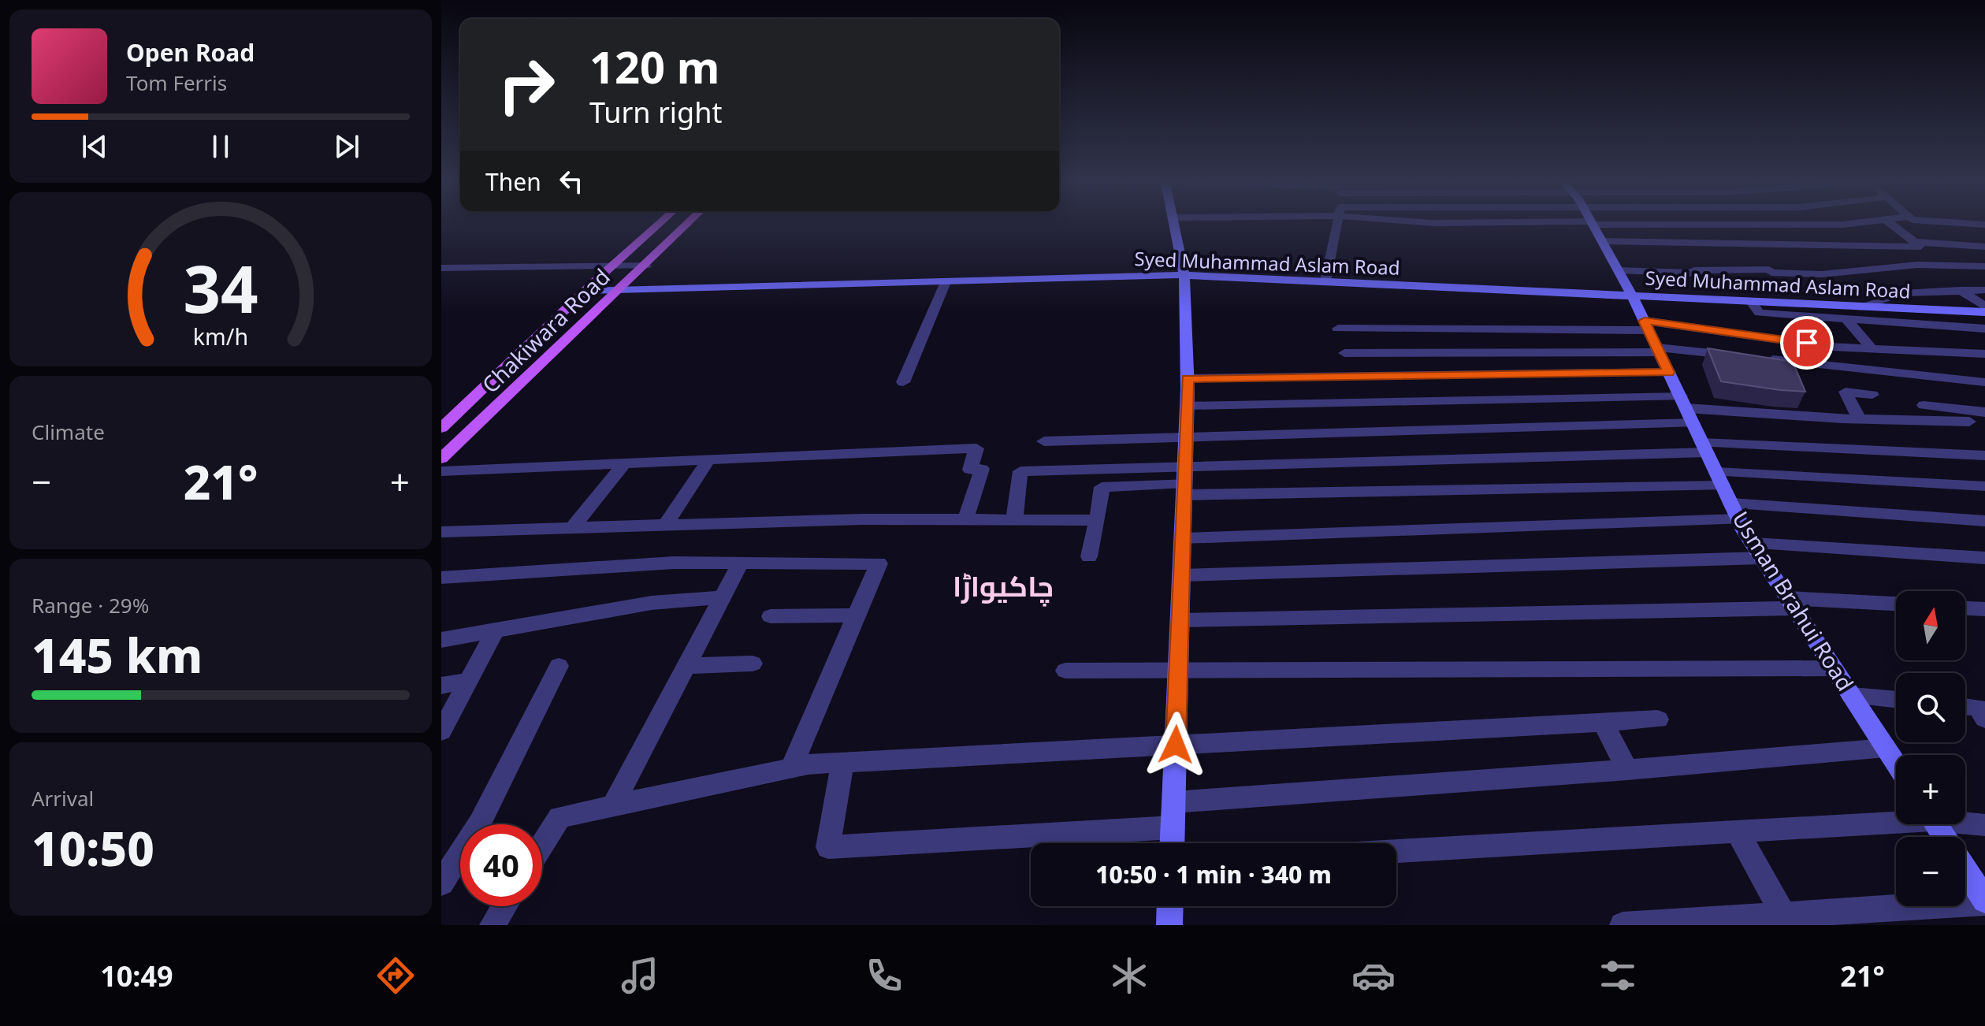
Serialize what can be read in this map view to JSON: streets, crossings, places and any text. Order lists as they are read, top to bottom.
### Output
{
  "streets": {
    "main road": ["Chakiwara Road"],
    "street": ["Syed Muhammad Aslam Road", "Usman Brahui Road"]
  },
  "crossings": [
    ["Syed Muhammad Aslam Road", "Chakiwara Road"],
    ["Syed Muhammad Aslam Road", "Usman Brahui Road"]
  ],
  "districts": ["چاکیواڑا"],
  "north": "top",
  "page": {
    "turn": ["120 m", "Turn right"],
    "song": ["Open Road", "Tom Ferris"],
    "then": "Then",
    "tile": [
      "Climate",
      ["Range · 29%", "145 km"],
      ["Arrival", "10:50"]
    ],
    "heat": ["−", "21°", "+"],
    "map_buttons": ["+", "−"],
    "limit": "40",
    "trip": "10:50 · 1 min · 340 m",
    "tabs": ["10:49", "21°"],
    "gauge": ["34", "km/h"]
  }
}
